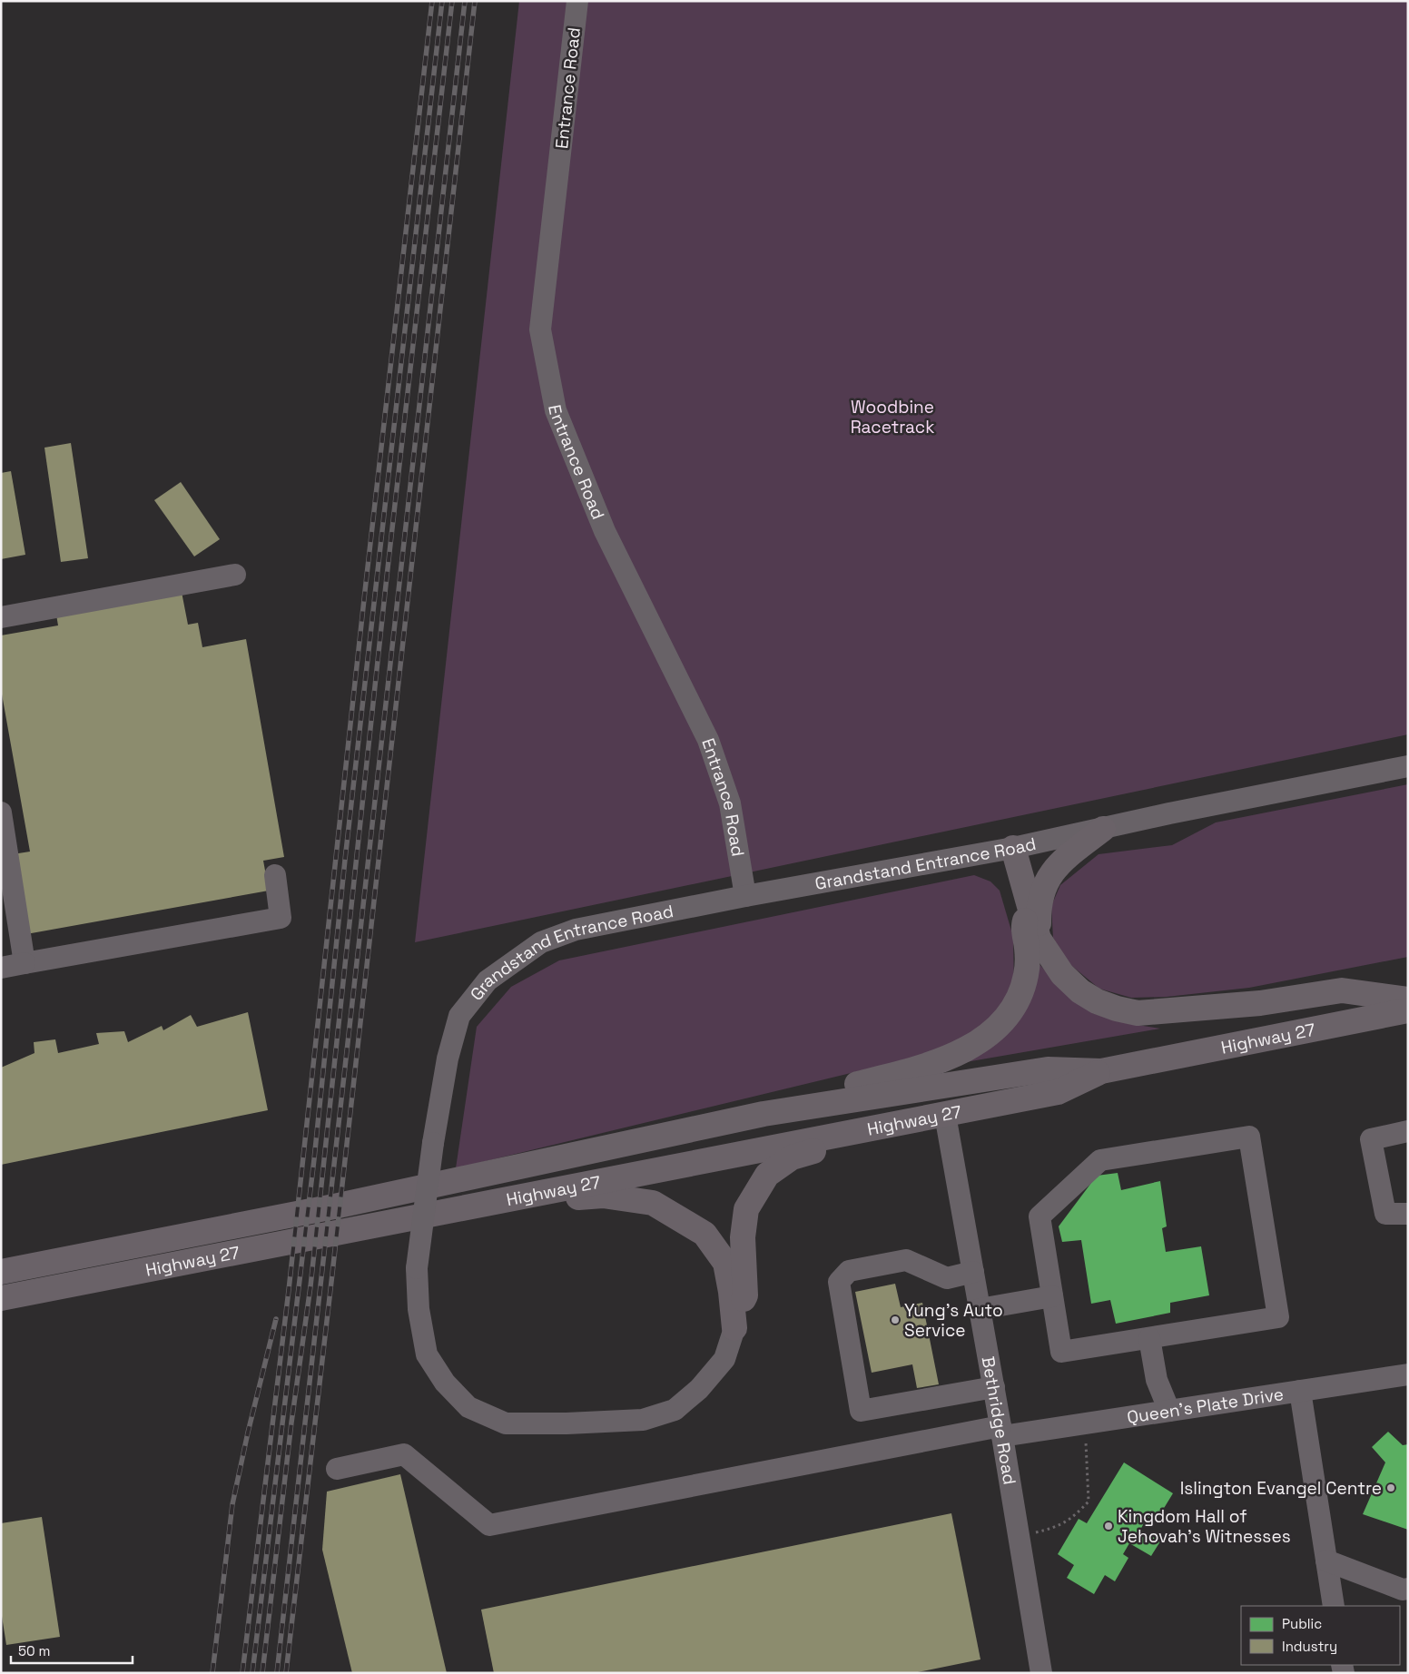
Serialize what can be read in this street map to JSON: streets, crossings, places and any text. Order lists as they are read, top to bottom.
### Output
{
  "streets": {
    "main road": ["Highway 27"],
    "street": [
      "Entrance Road",
      "Grandstand Entrance Road",
      "Queen's Plate Drive",
      "Bethridge Road"
    ]
  },
  "crossings": [
    ["Entrance Road", "Grandstand Entrance Road"],
    ["Highway 27", "Bethridge Road"],
    ["Queen's Plate Drive", "Bethridge Road"]
  ],
  "parks": ["Woodbine Racetrack"],
  "places": ["Yung’s Auto Service", "Islington Evangel Centre", "Kingdom Hall of Jehovah's Witnesses"],
  "legend": ["Public", "Industry"],
  "scale_bar": "50 m"
}
